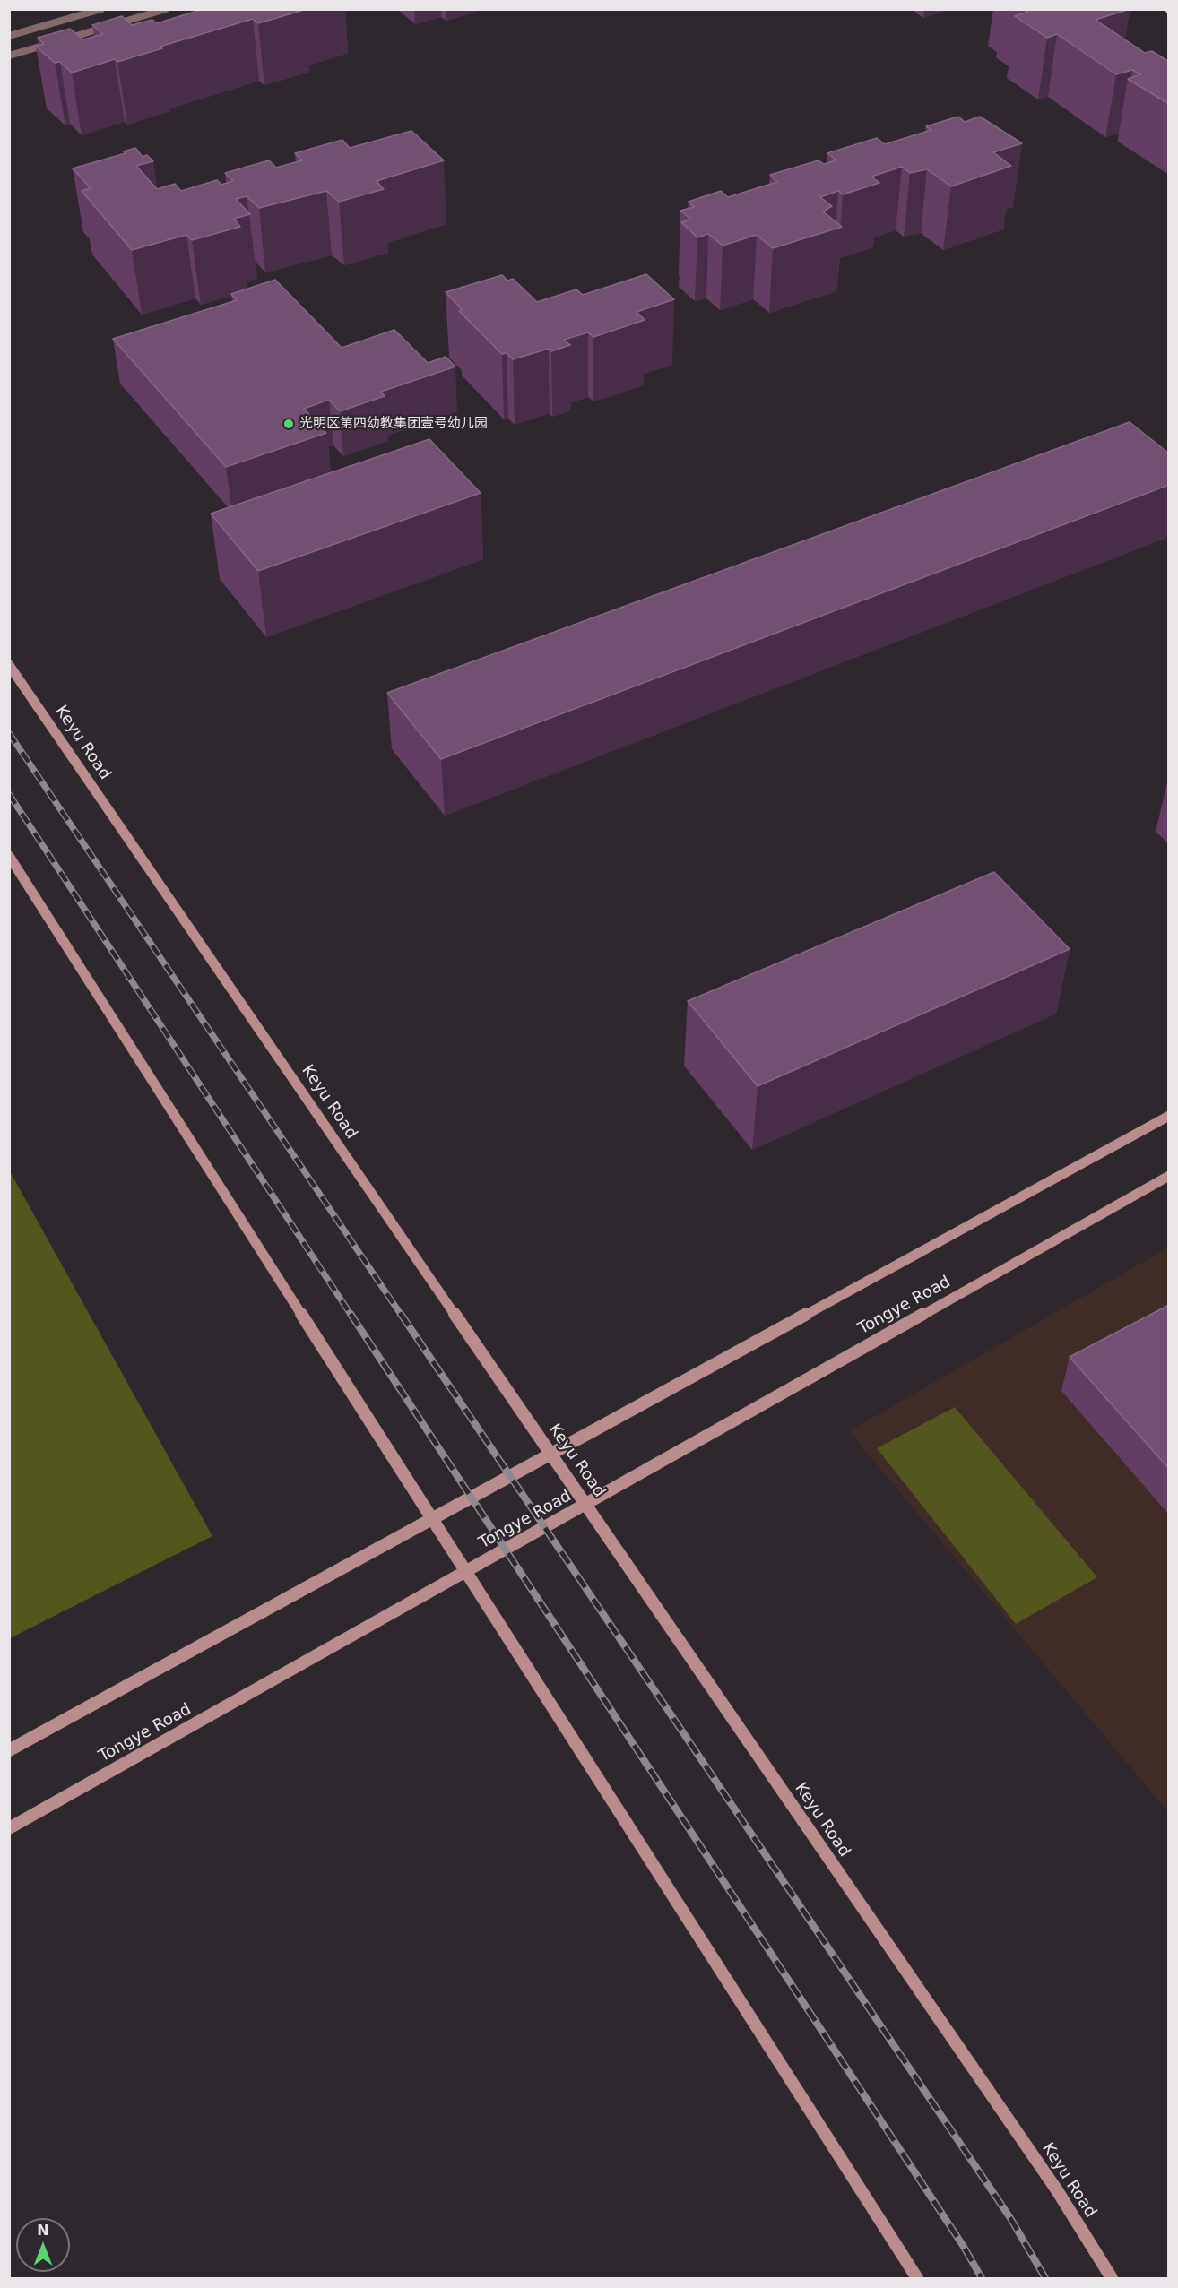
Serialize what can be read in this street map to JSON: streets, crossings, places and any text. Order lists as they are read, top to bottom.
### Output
{
  "streets": {
    "main road": ["Keyu Road", "Tongye Road"]
  },
  "crossings": [
    ["Keyu Road", "Tongye Road"]
  ],
  "places": ["光明区第四幼教集团壹号幼儿园"],
  "north": "top"
}
